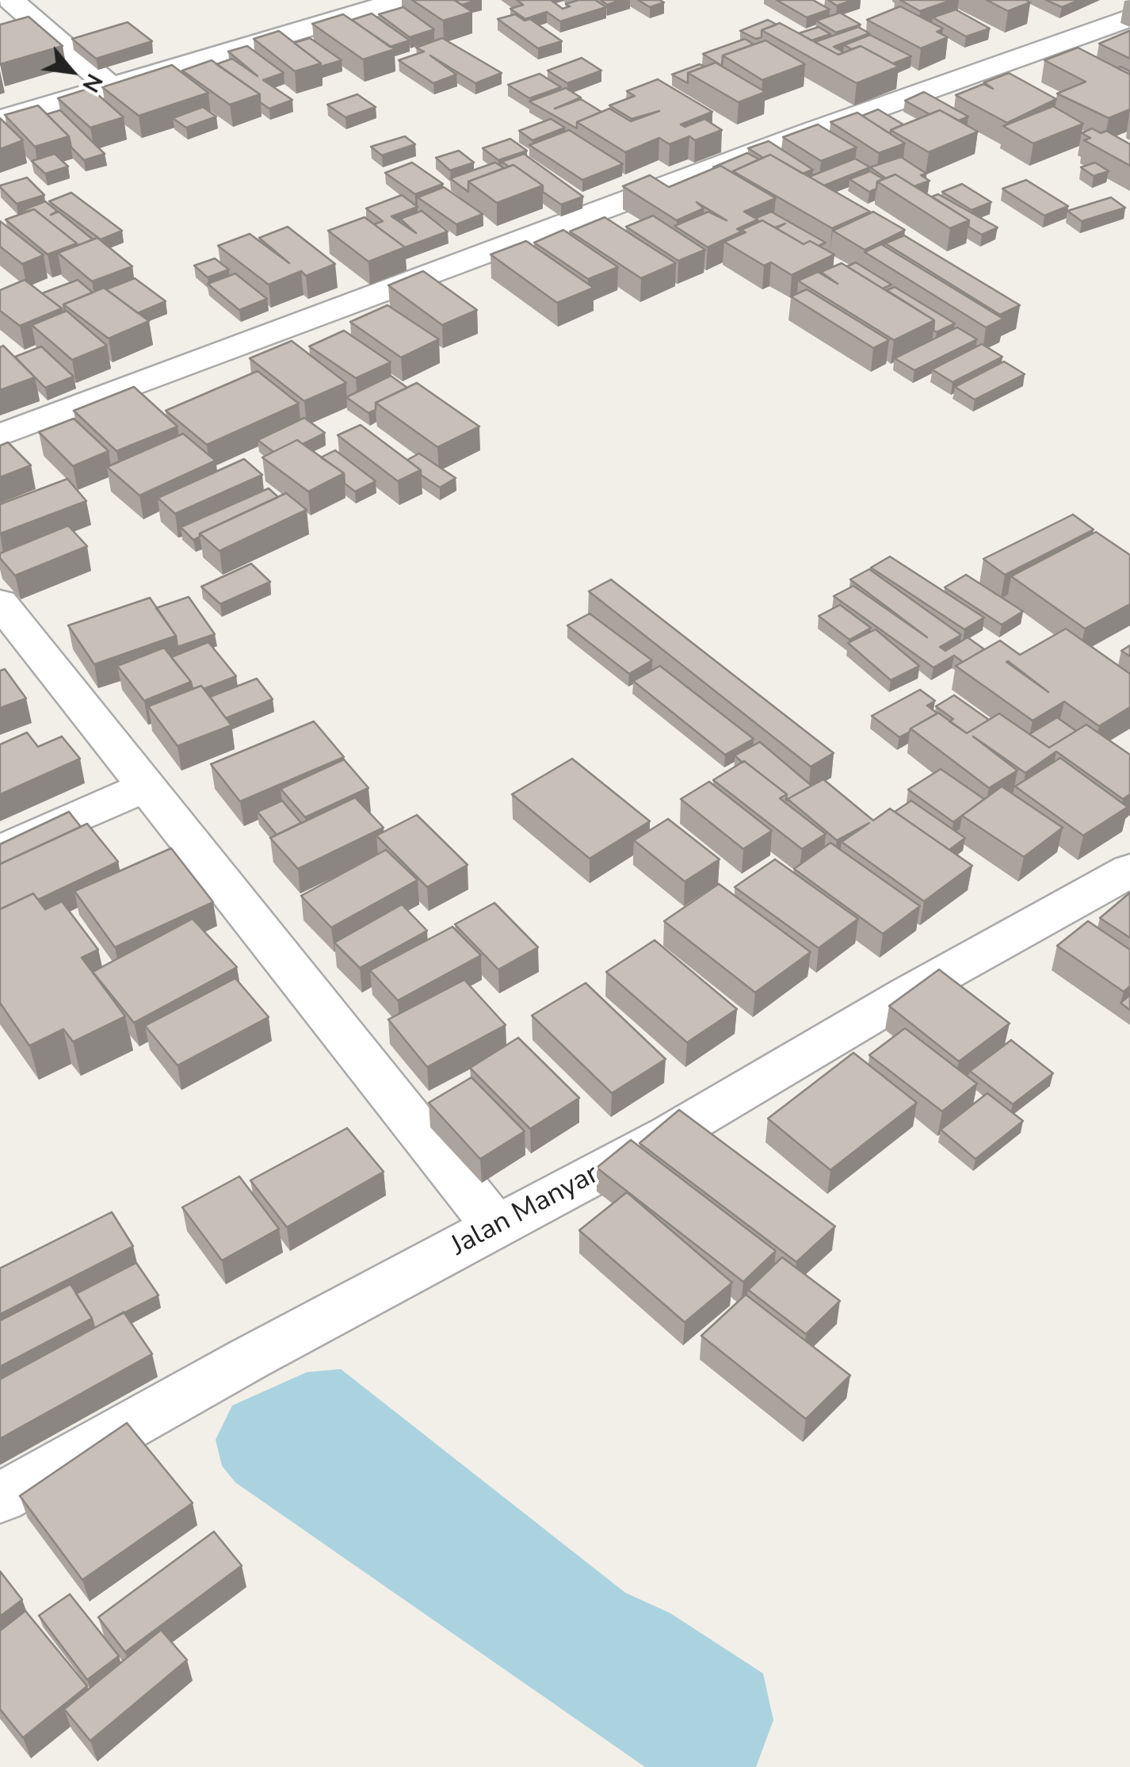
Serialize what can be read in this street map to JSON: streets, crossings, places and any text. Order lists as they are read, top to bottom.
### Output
{
  "streets": {
    "street": ["Jalan Manyar"]
  },
  "north": "bottom right"
}
